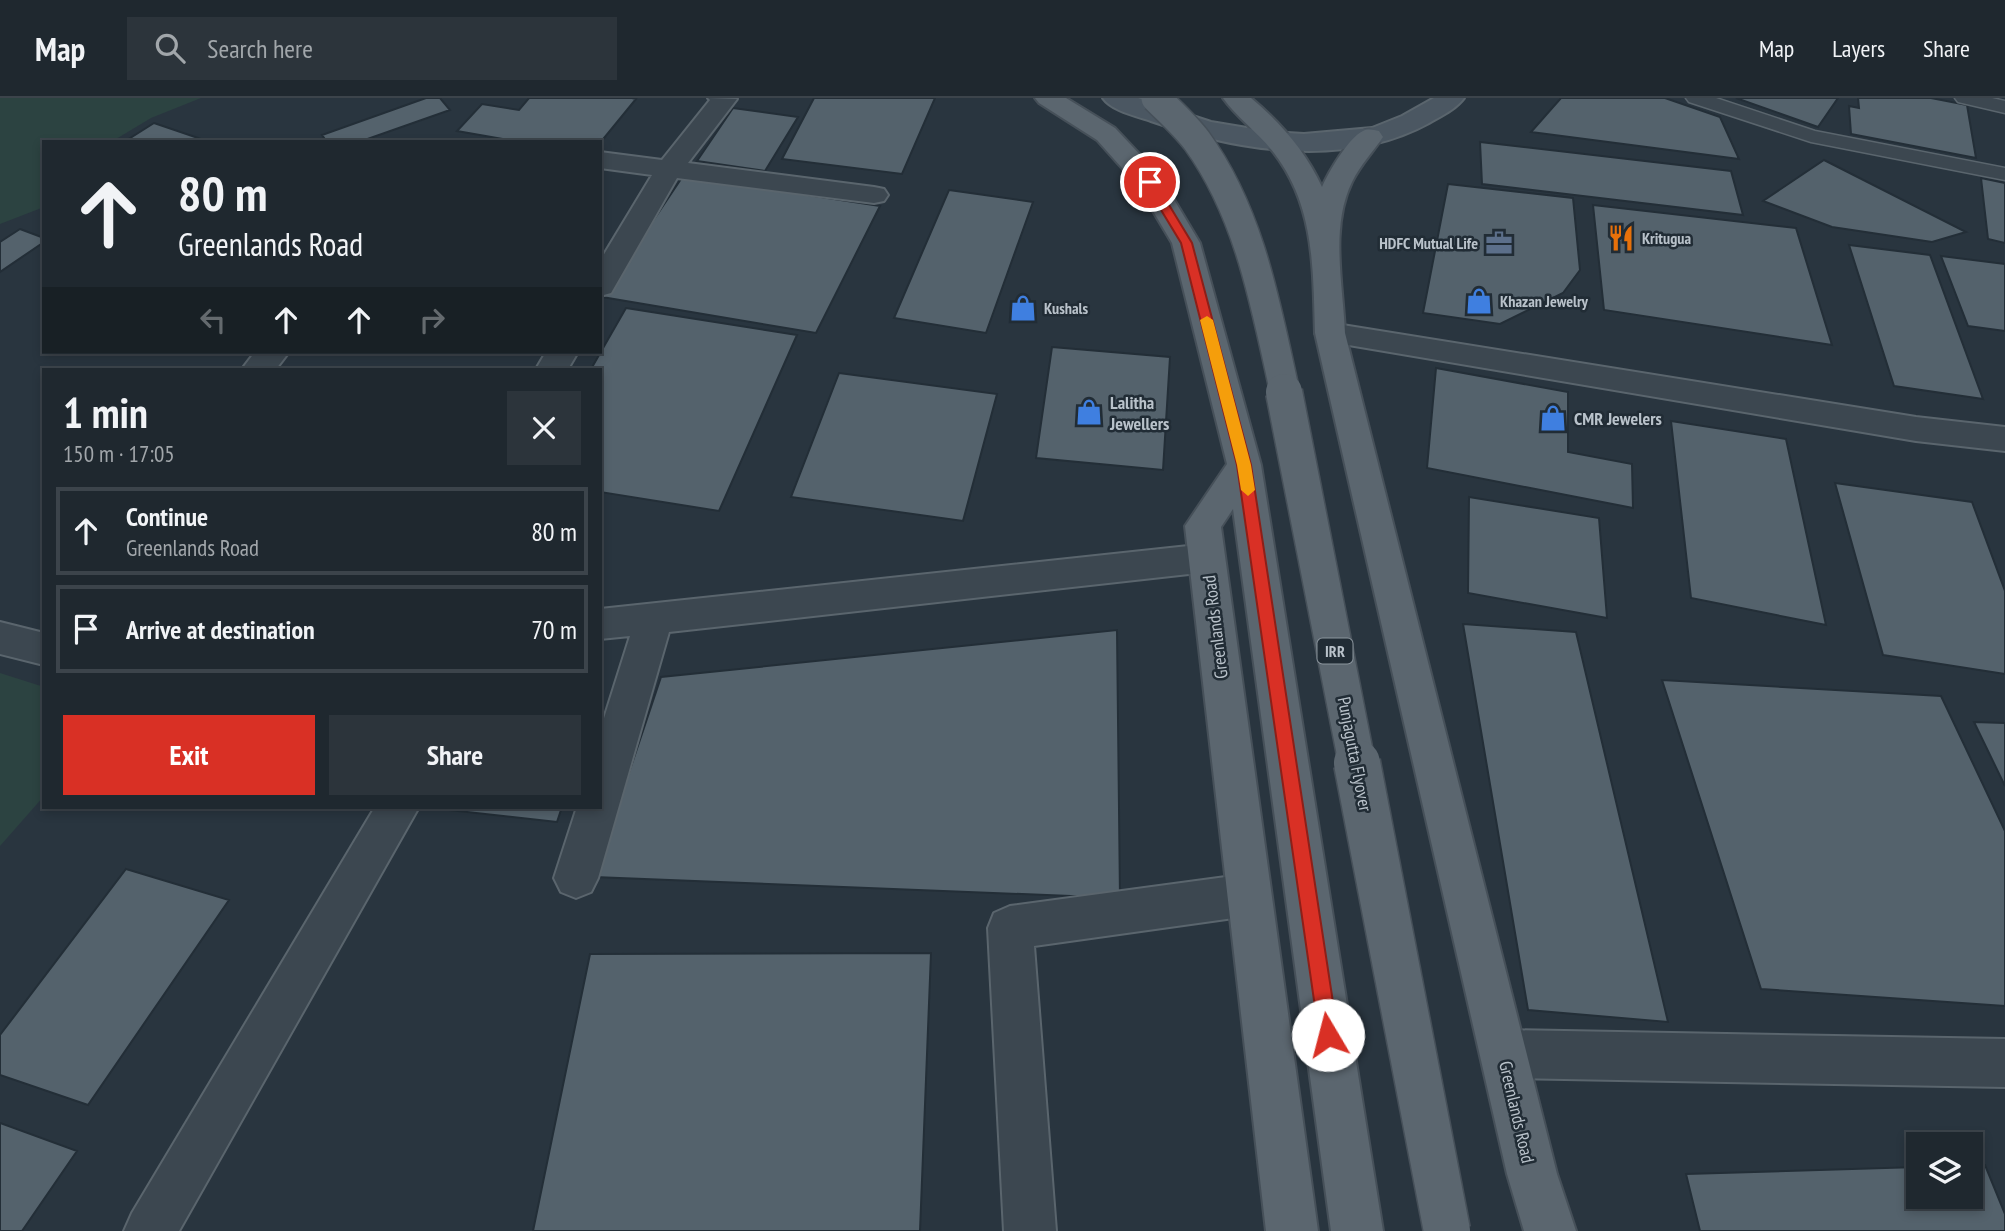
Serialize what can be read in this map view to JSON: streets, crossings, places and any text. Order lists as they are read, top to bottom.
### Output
{
  "streets": {
    "main road": ["Greenlands Road", "IRR", "Punjagutta Flyover"]
  },
  "places": {
    "restaurant": ["Kritugua"],
    "office": ["HDFC Mutual Life"],
    "shop": [
      "Khazan Jewelry",
      "Kushals",
      "Lalitha Jewellers",
      "CMR Jewelers"
    ]
  },
  "page": {
    "header": "Map",
    "search": "Search here",
    "nav": ["Map", "Layers", "Share"],
    "turn": ["80 m", "Greenlands Road"],
    "heading": ["1 min", "150 m · 17:05"],
    "list": [
      {
        "name": "Continue",
        "note": "Greenlands Road",
        "value": "80 m"
      },
      {
        "name": "Arrive at destination",
        "value": "70 m"
      }
    ],
    "buttons": ["Exit", "Share"]
  }
}
